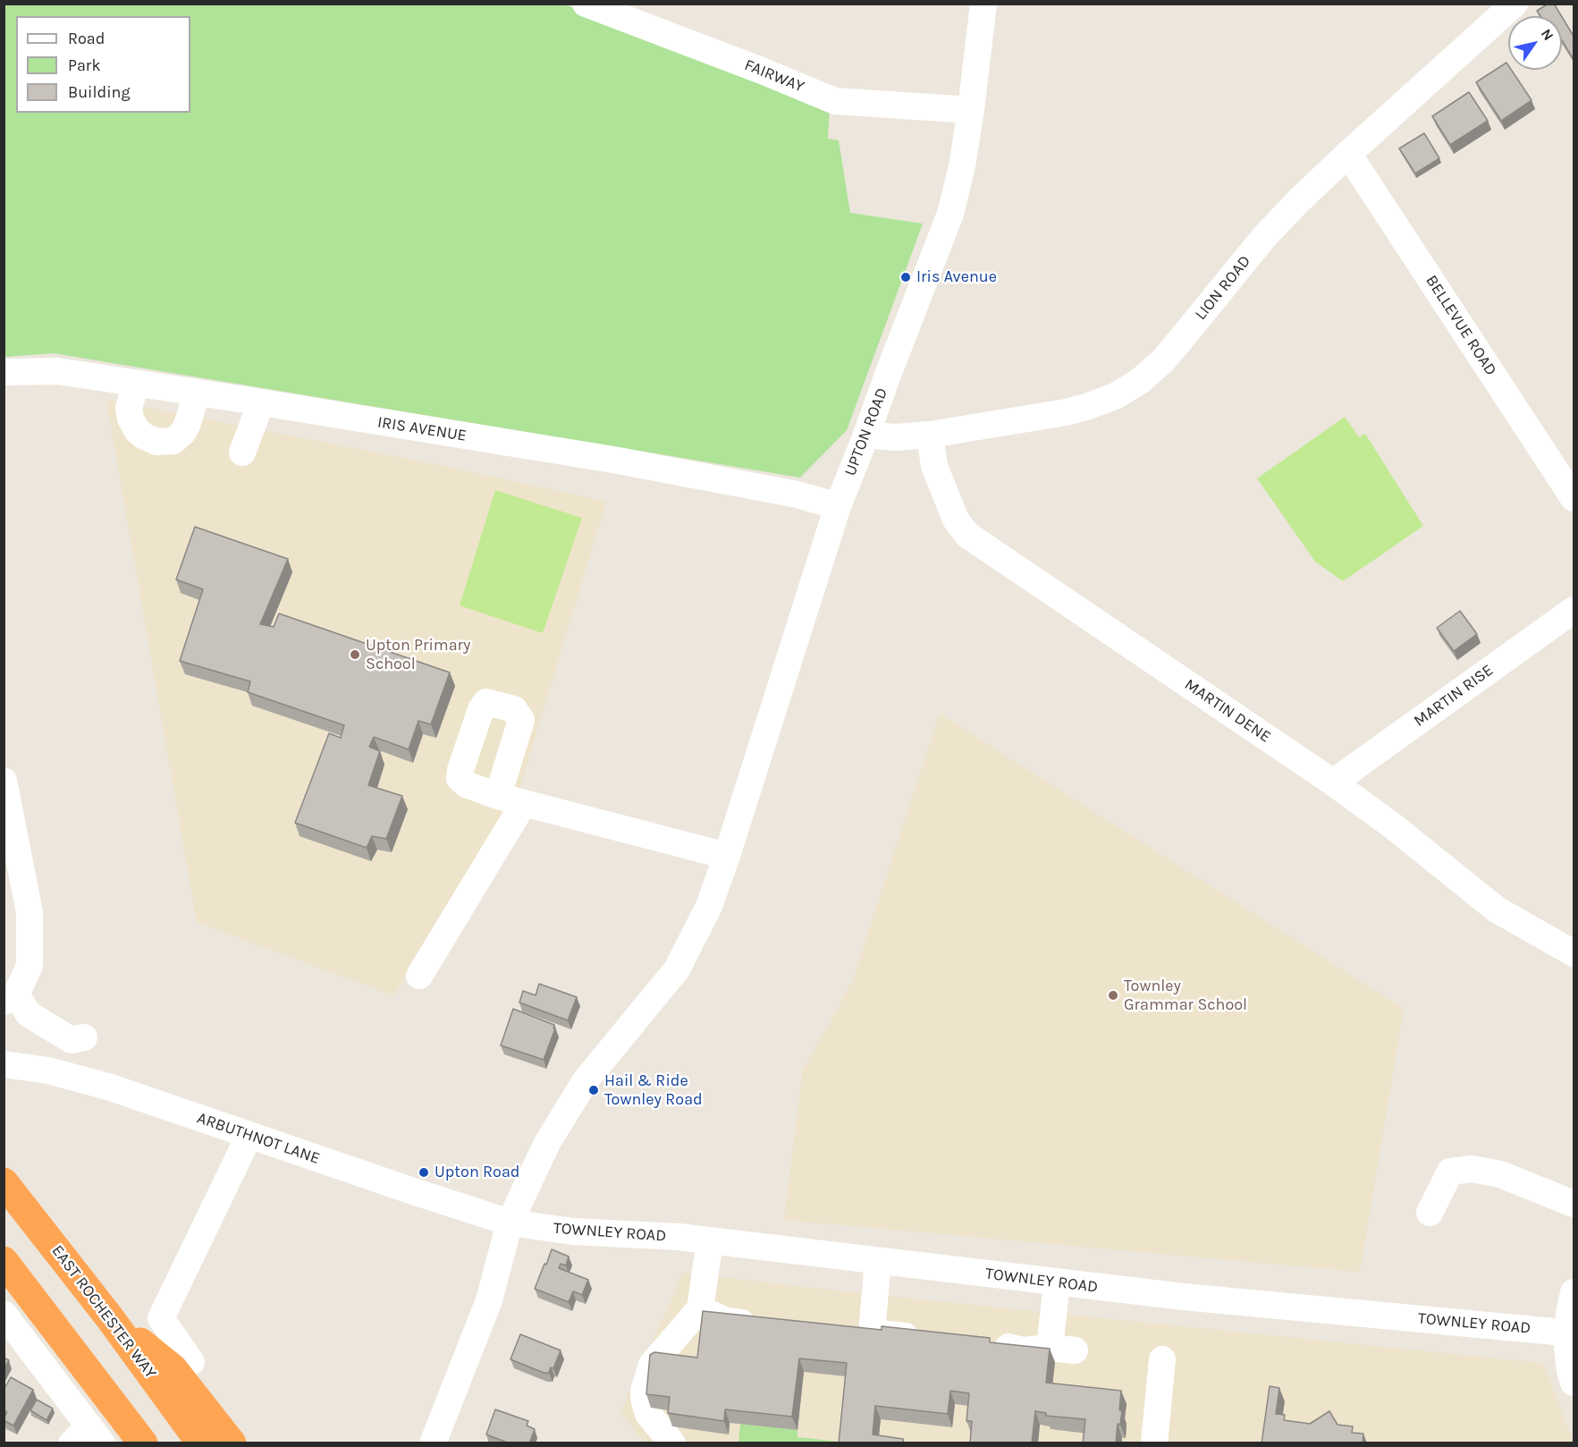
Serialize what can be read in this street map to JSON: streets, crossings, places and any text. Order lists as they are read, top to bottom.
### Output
{
  "streets": {
    "highway": ["EAST ROCHESTER WAY"],
    "street": [
      "FAIRWAY",
      "LION ROAD",
      "BELLEVUE ROAD",
      "IRIS AVENUE",
      "UPTON ROAD",
      "MARTIN RISE",
      "MARTIN DENE",
      "ARBUTHNOT LANE",
      "TOWNLEY ROAD"
    ]
  },
  "crossings": [
    ["FAIRWAY", "UPTON ROAD"],
    ["LION ROAD", "BELLEVUE ROAD"],
    ["LION ROAD", "UPTON ROAD"],
    ["LION ROAD", "MARTIN DENE"],
    ["IRIS AVENUE", "UPTON ROAD"],
    ["UPTON ROAD", "ARBUTHNOT LANE"],
    ["UPTON ROAD", "TOWNLEY ROAD"],
    ["MARTIN RISE", "MARTIN DENE"],
    ["ARBUTHNOT LANE", "TOWNLEY ROAD"]
  ],
  "places": [
    "Iris Avenue",
    "Upton Primary School",
    "Townley Grammar School",
    "Hail & Ride Townley Road",
    "Upton Road"
  ],
  "legend": ["Road", "Park", "Building"],
  "north": "top right"
}
